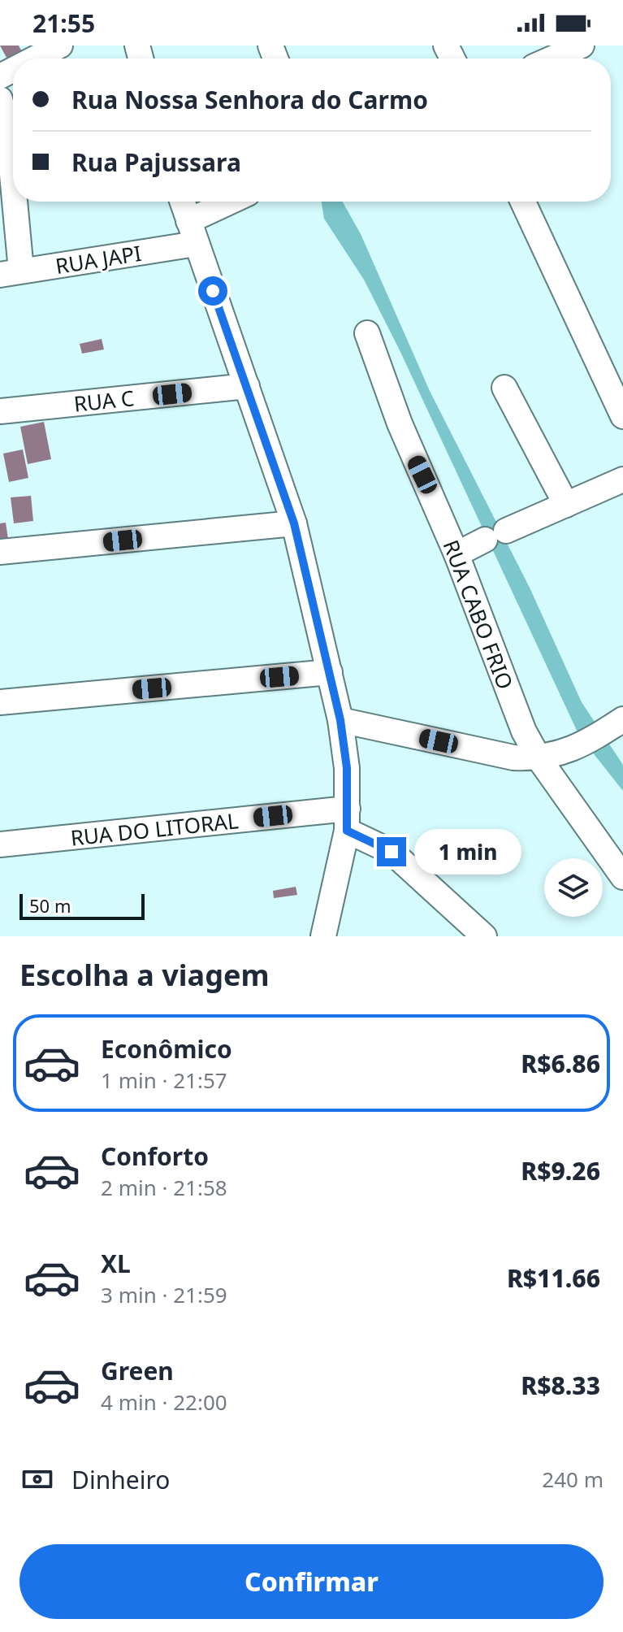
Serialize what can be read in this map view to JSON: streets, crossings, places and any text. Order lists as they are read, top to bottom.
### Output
{
  "streets": {
    "street": [
      "RUA JAPI",
      "RUA C",
      "RUA CABO FRIO",
      "RUA DO LITORAL"
    ]
  },
  "scale_bar": "50 m",
  "page": {
    "status": "21:55",
    "banner": ["Rua Nossa Senhora do Carmo", "Rua Pajussara"],
    "bubble": "1 min",
    "scale": "50 m",
    "heading": "Escolha a viagem",
    "list": [
      {
        "name": "Econômico",
        "note": "1 min · 21:57",
        "value": "R$6.86"
      },
      {
        "name": "Conforto",
        "note": "2 min · 21:58",
        "value": "R$9.26"
      },
      {
        "name": "XL",
        "note": "3 min · 21:59",
        "value": "R$11.66"
      },
      {
        "name": "Green",
        "note": "4 min · 22:00",
        "value": "R$8.33"
      }
    ],
    "pay": ["Dinheiro", "240 m"],
    "buttons": "Confirmar"
  }
}
